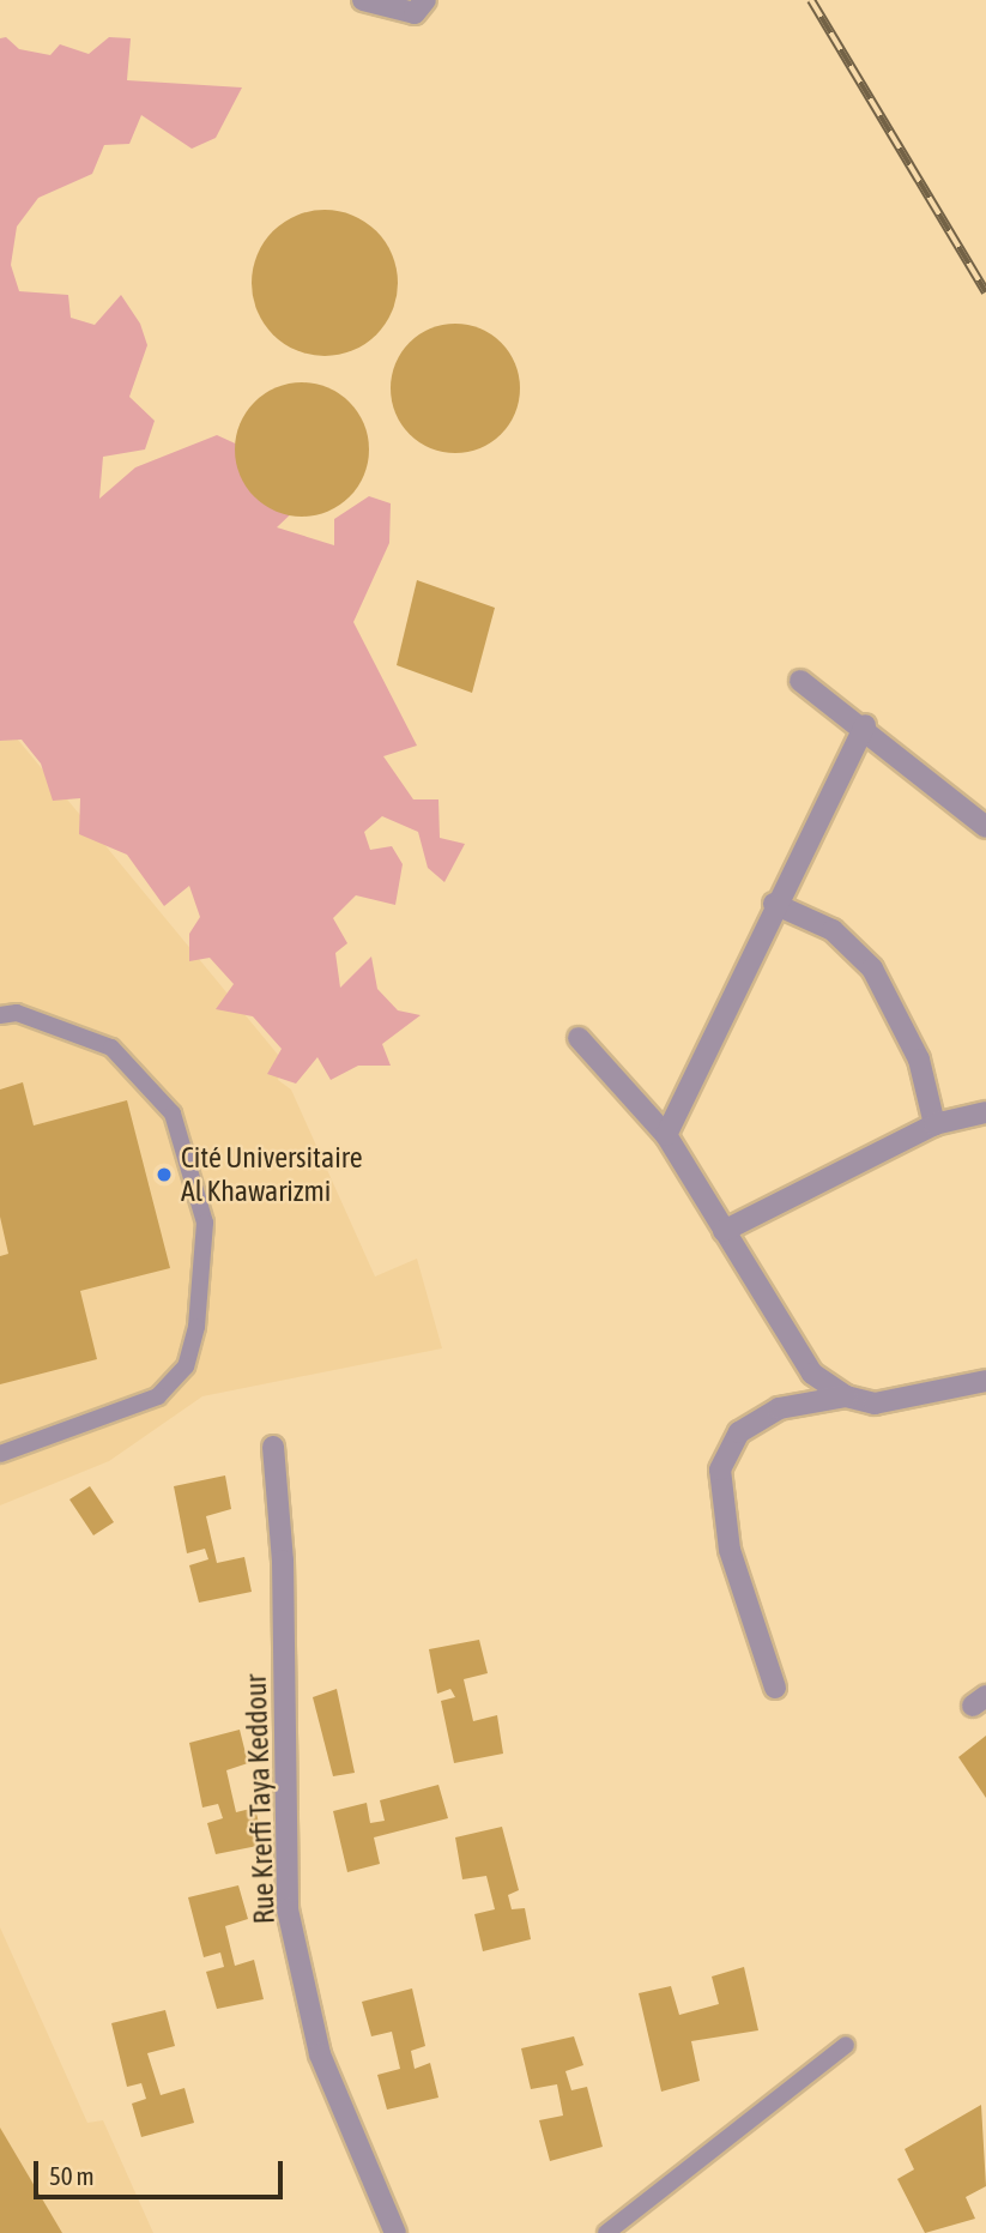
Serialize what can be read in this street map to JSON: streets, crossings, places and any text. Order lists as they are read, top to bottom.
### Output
{
  "streets": {
    "street": ["Rue Krerfi Taya Keddour"]
  },
  "places": ["Cité Universitaire Al Khawarizmi"],
  "scale_bar": "50 m"
}
